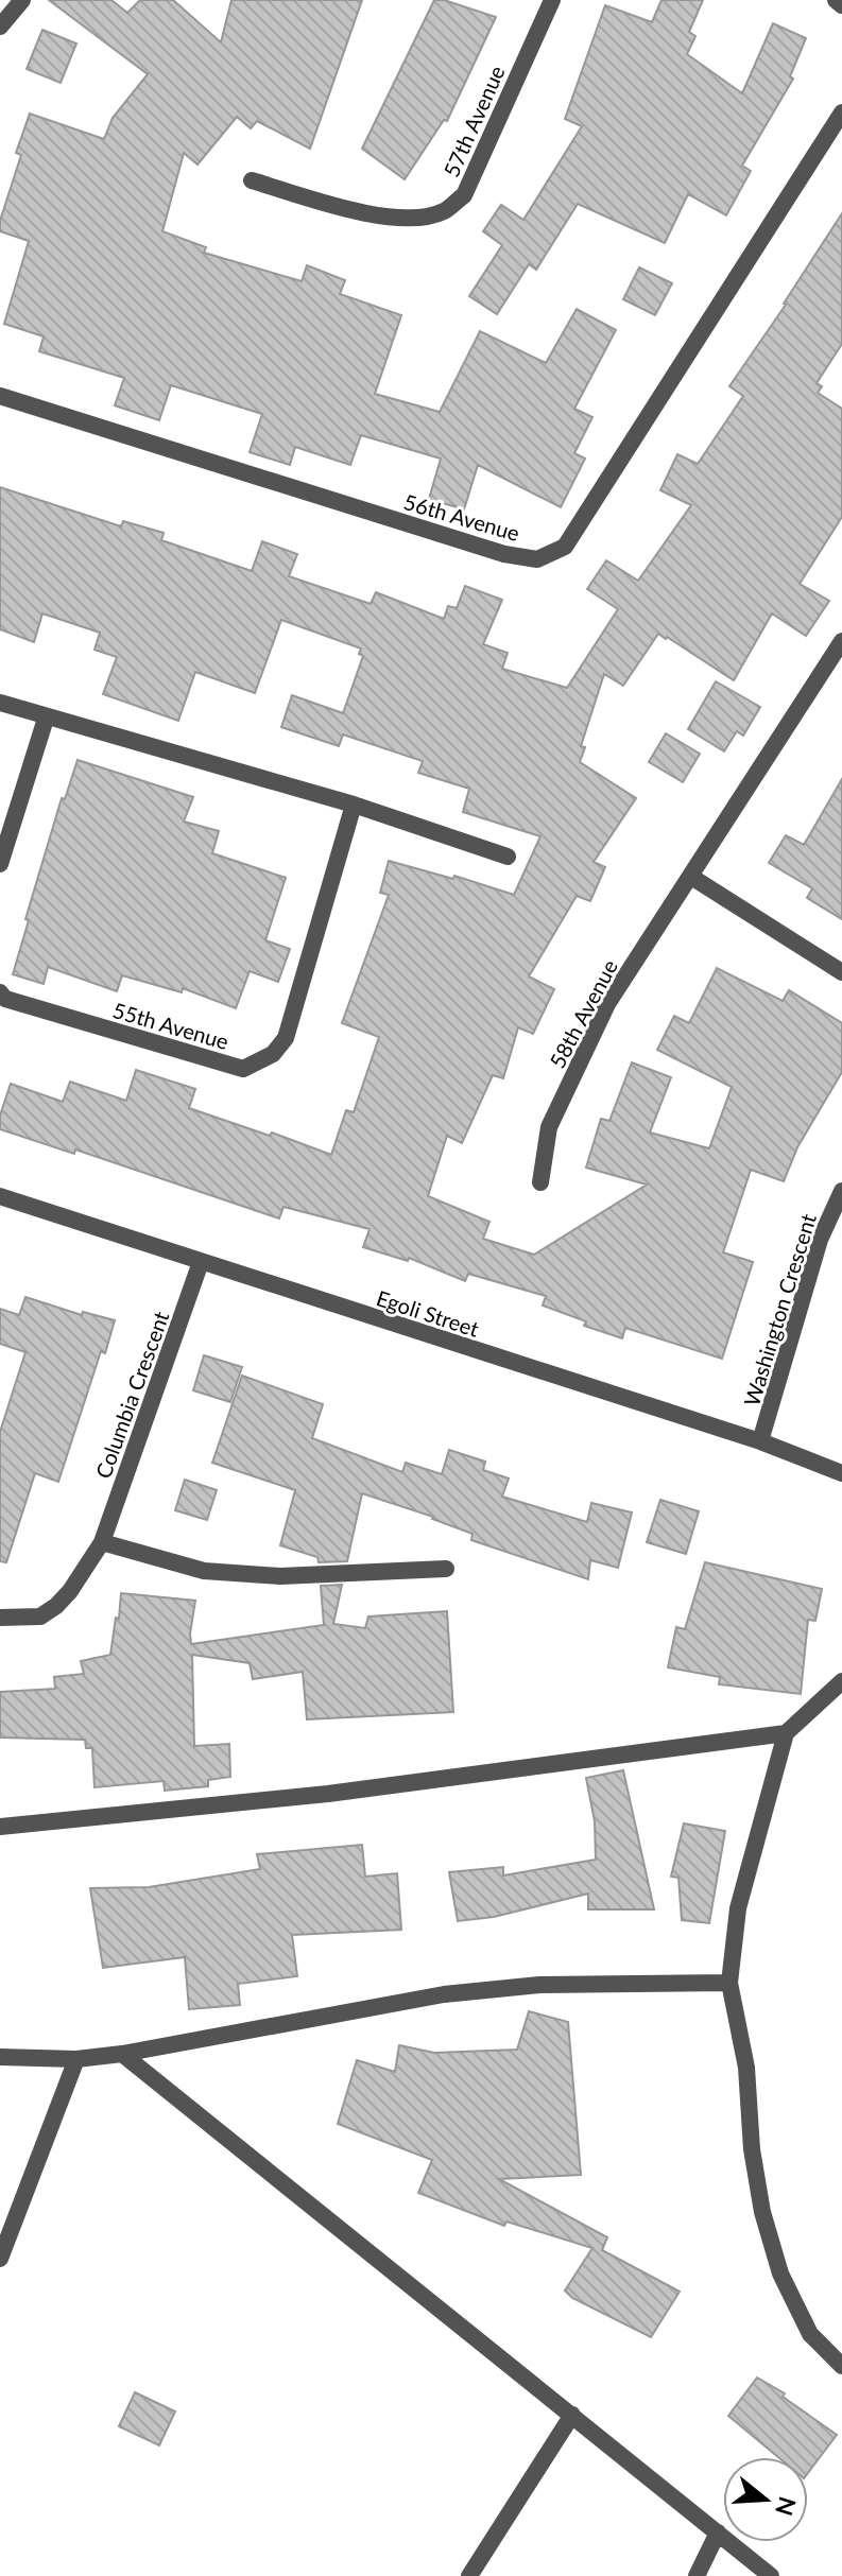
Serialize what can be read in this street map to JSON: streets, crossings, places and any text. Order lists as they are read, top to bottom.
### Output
{
  "streets": {
    "street": [
      "57th Avenue",
      "56th Avenue",
      "58th Avenue",
      "55th Avenue",
      "Washington Crescent",
      "Egoli Street",
      "Columbia Crescent"
    ]
  },
  "crossings": [
    ["Washington Crescent", "Egoli Street"],
    ["Egoli Street", "Columbia Crescent"]
  ],
  "north": "right"
}
